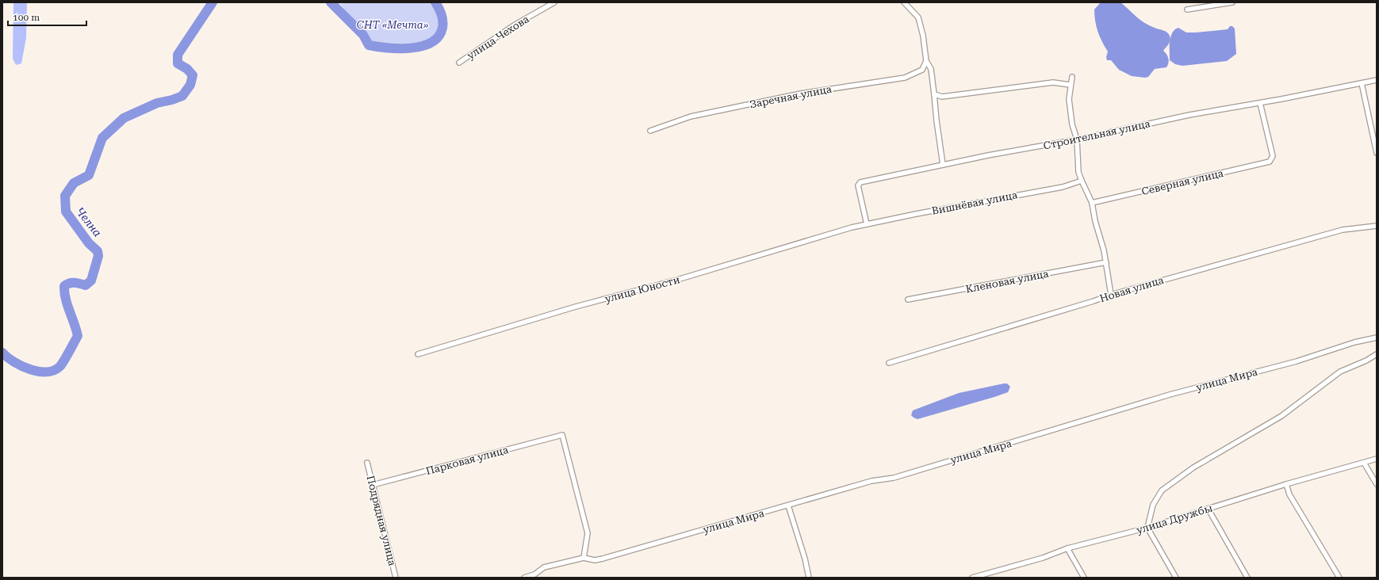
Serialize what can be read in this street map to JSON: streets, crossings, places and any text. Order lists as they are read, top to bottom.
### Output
{
  "streets": {
    "street": [
      "улица Чехова",
      "Заречная улица",
      "Строительная улица",
      "Северная улица",
      "Вишнёвая улица",
      "Кленовая улица",
      "улица Юности",
      "Новая улица",
      "улица Мира",
      "Парковая улица",
      "улица Дружбы",
      "Подрядная улица"
    ]
  },
  "crossings": [
    ["Строительная улица", "Северная улица"],
    ["Строительная улица", "Вишнёвая улица"],
    ["Строительная улица", "улица Юности"],
    ["Вишнёвая улица", "улица Юности"],
    ["улица Мира", "Парковая улица"],
    ["Парковая улица", "Подрядная улица"]
  ],
  "water": ["Челна"],
  "parks": ["СНТ «Мечта»"],
  "scale_bar": "100 m"
}
